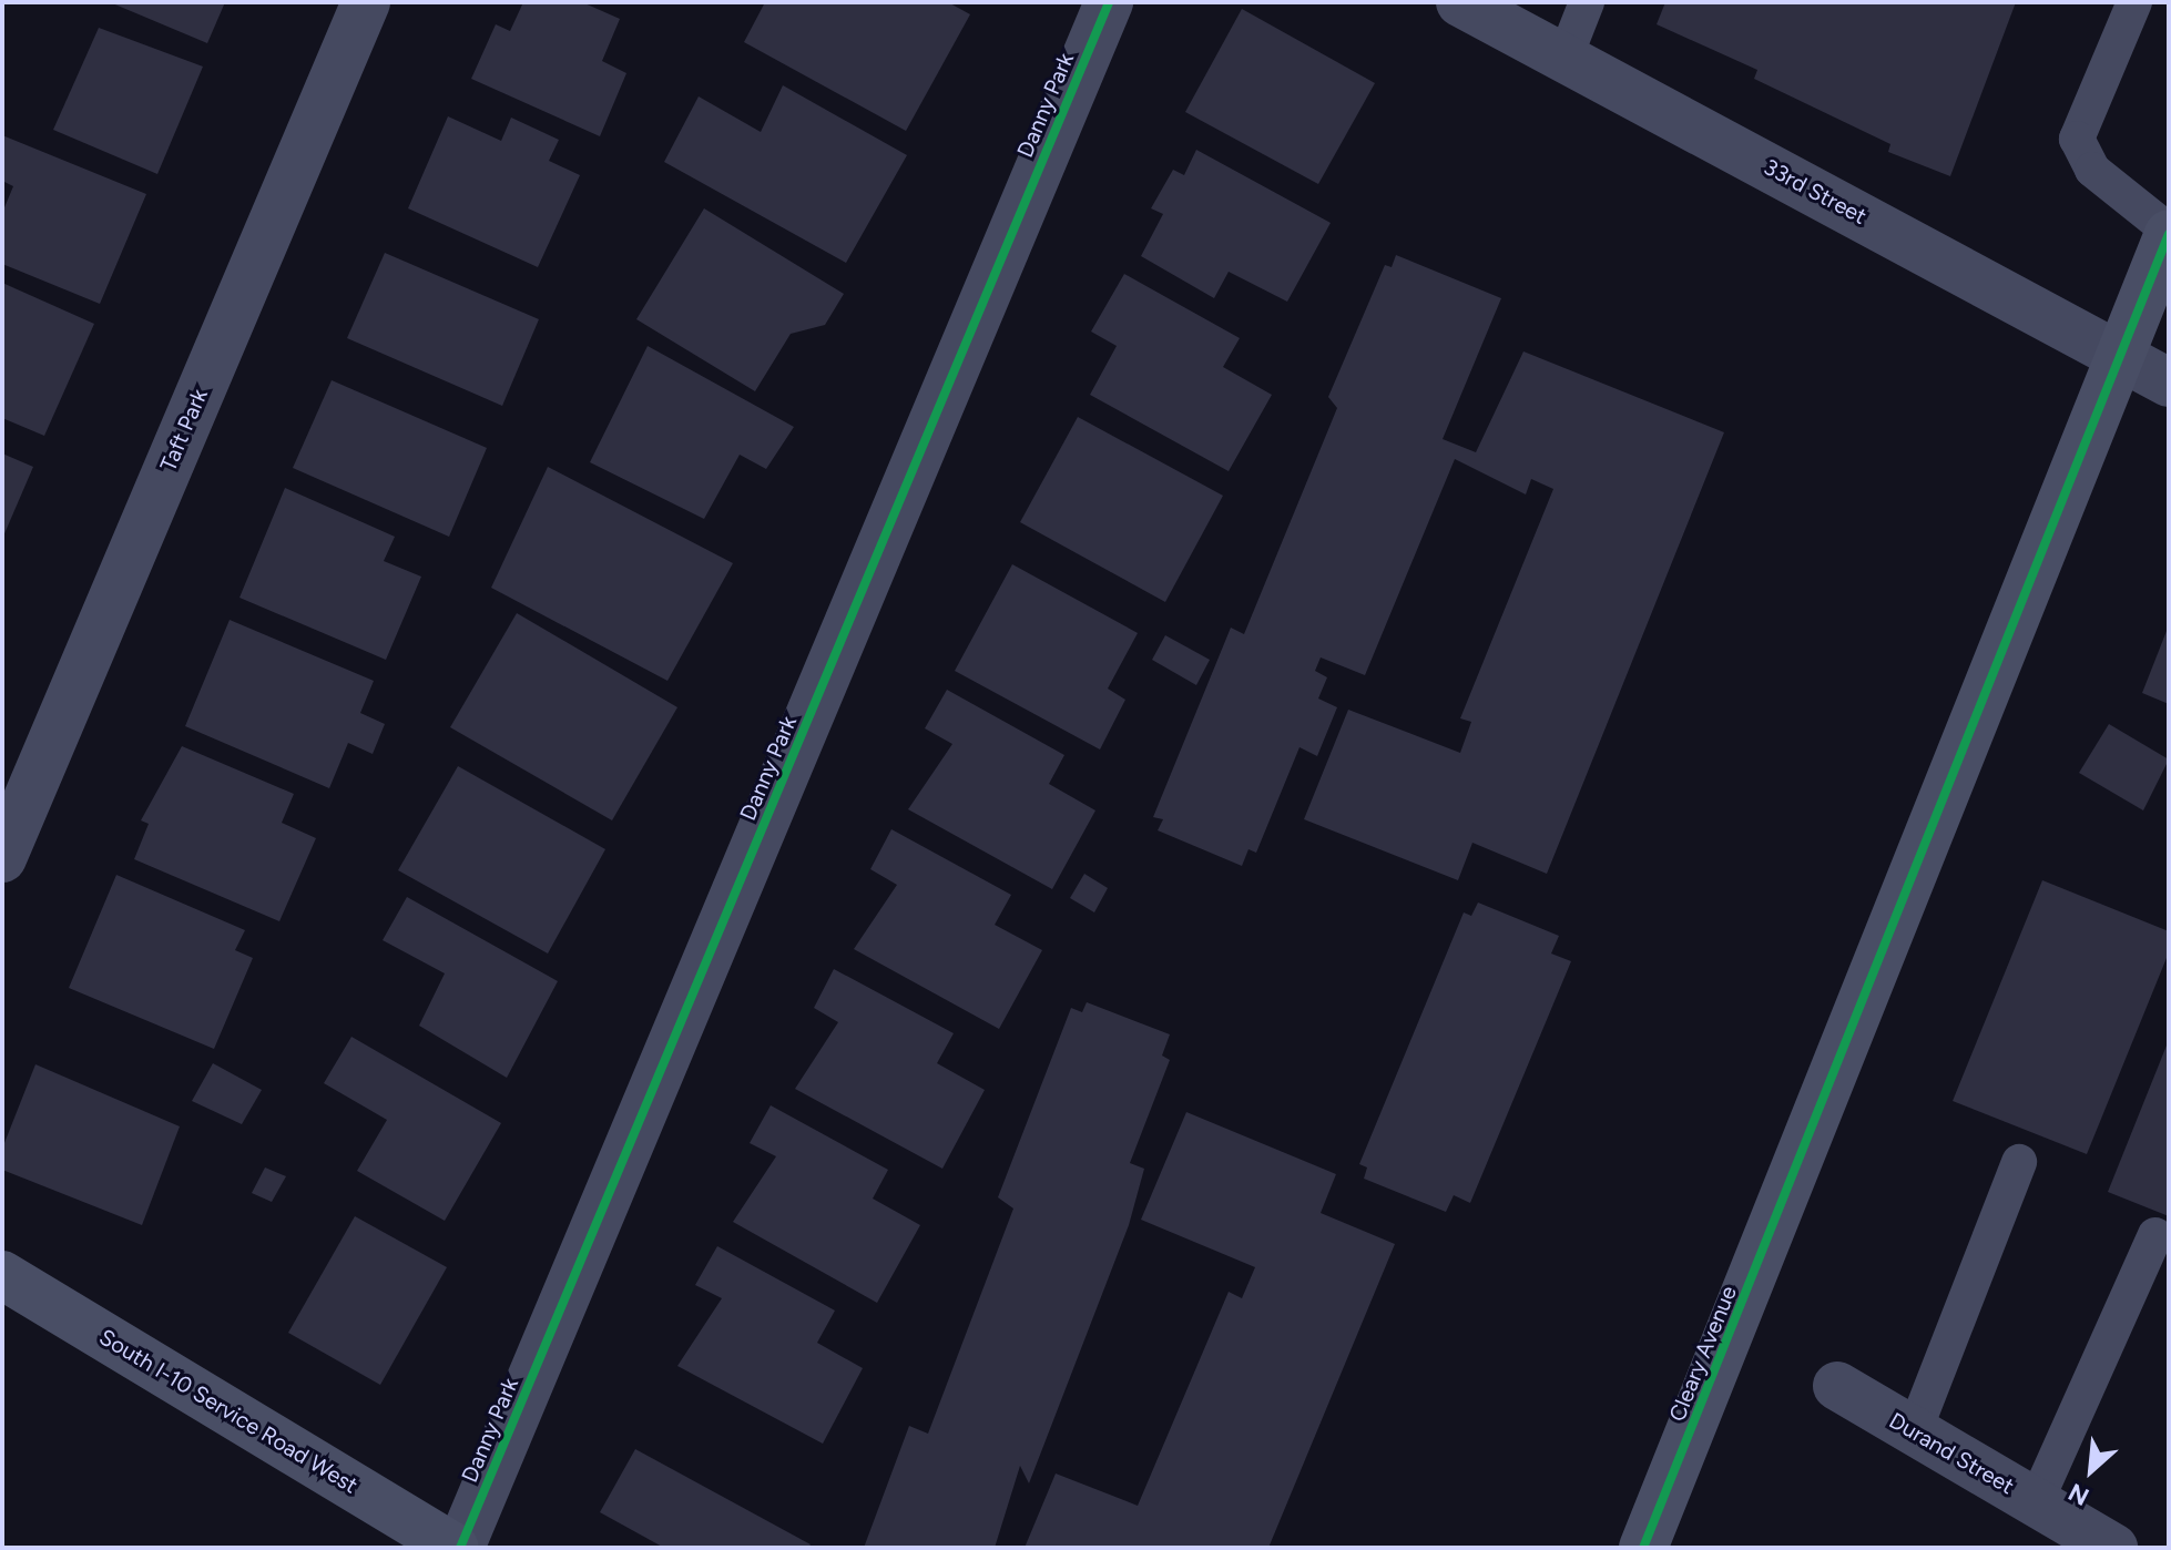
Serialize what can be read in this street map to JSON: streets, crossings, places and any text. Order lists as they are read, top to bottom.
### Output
{
  "streets": {
    "street": [
      "Danny Park",
      "33rd Street",
      "Taft Park",
      "Cleary Avenue",
      "South I-10 Service Road West",
      "Durand Street"
    ]
  },
  "crossings": [
    ["Danny Park", "South I-10 Service Road West"],
    ["33rd Street", "Cleary Avenue"]
  ],
  "north": "bottom left"
}
